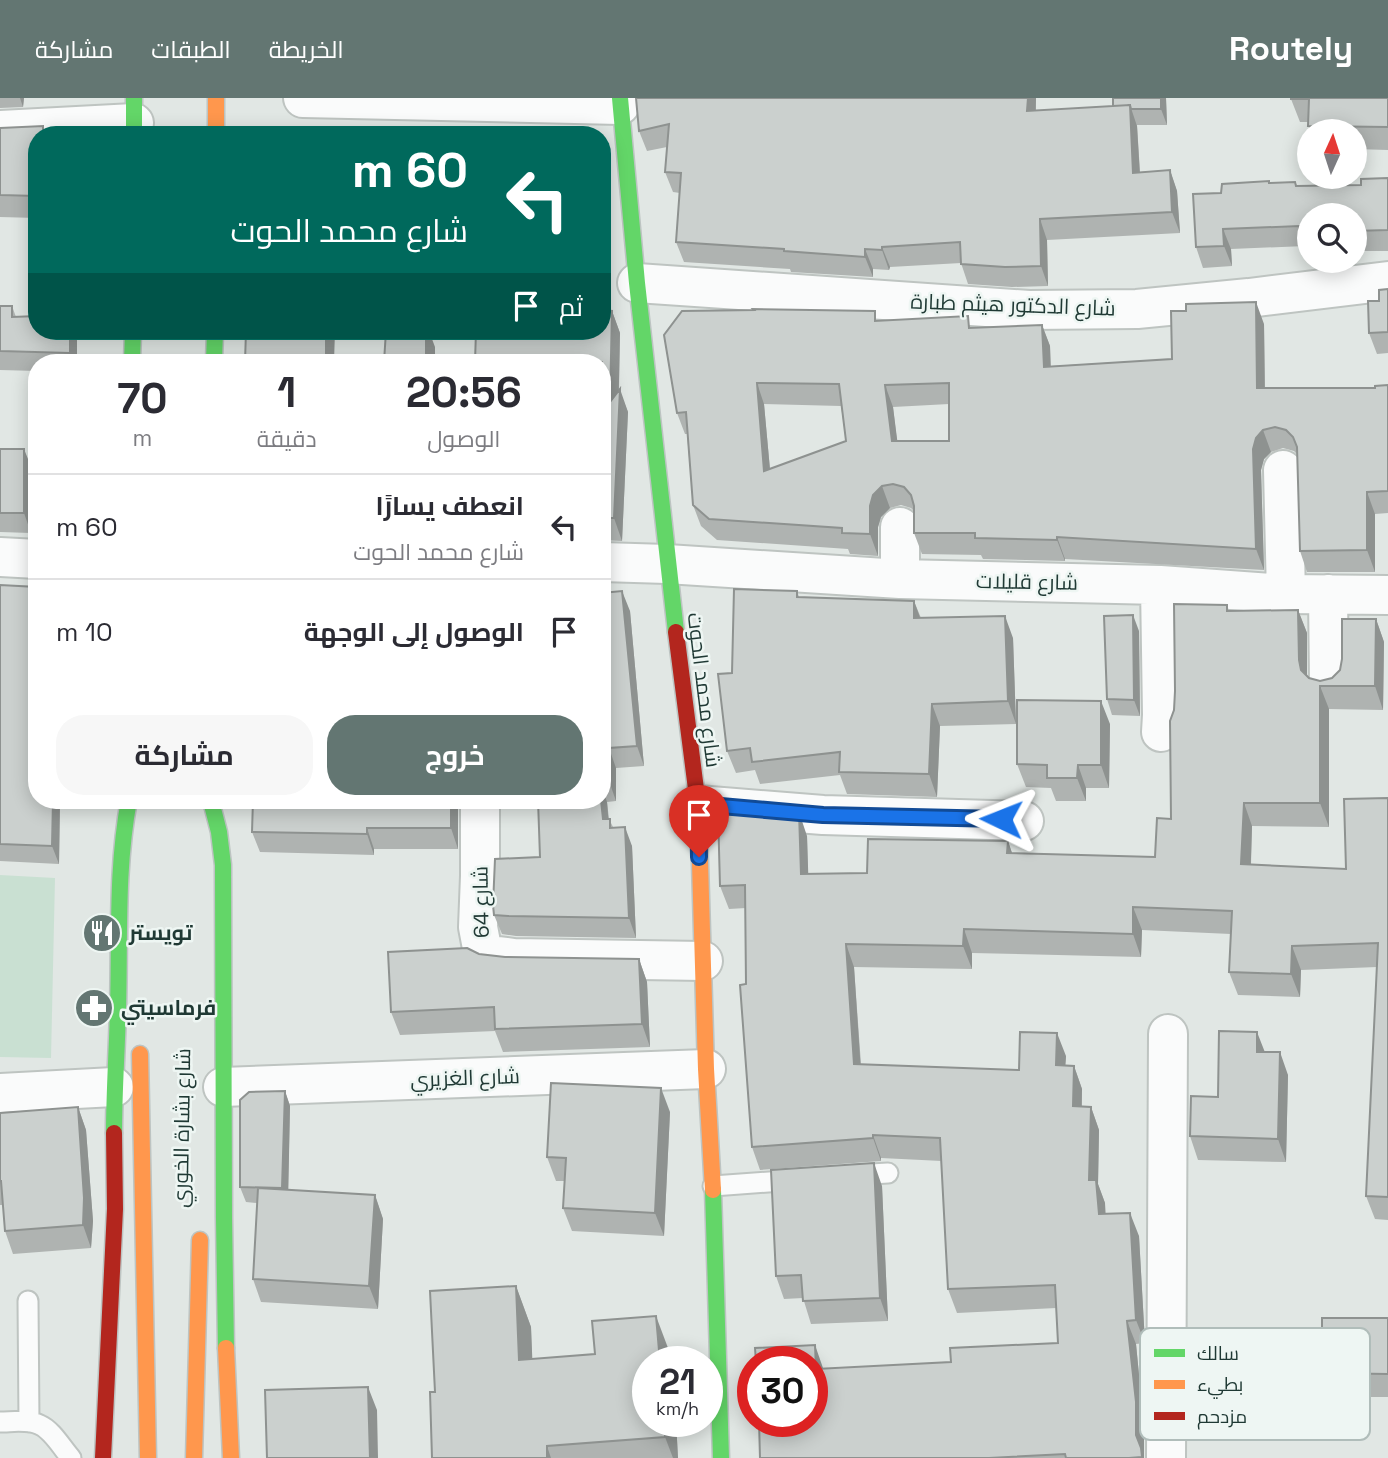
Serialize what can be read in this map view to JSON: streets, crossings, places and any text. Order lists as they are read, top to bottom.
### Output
{
  "streets": {
    "main road": ["شارع محمد الحوت", "شارع بشارة الخوري"],
    "street": [
      "شارع الدكتور هيثم طبارة",
      "شارع قليلات",
      "شارع 64",
      "شارع الغزيري"
    ]
  },
  "crossings": [
    ["شارع الدكتور هيثم طبارة", "شارع محمد الحوت"],
    ["شارع قليلات", "شارع محمد الحوت"],
    ["شارع محمد الحوت", "شارع 64"],
    ["شارع محمد الحوت", "شارع الغزيري"]
  ],
  "places": {
    "restaurant": ["تويستر"],
    "pharmacy": ["فرماسيتي"]
  },
  "legend": ["سالك", "بطيء", "مزدحم"],
  "north": "top",
  "page": {
    "header": "Routely",
    "nav": ["الخريطة", "الطبقات", "مشاركة"],
    "turn": ["60 m", "شارع محمد الحوت"],
    "then": "ثم",
    "eta": [
      "20:56",
      "الوصول",
      "1",
      "دقيقة",
      "70",
      "m"
    ],
    "list": [
      {
        "name": "انعطف يسارًا",
        "note": "شارع محمد الحوت",
        "value": "60 m"
      },
      {
        "name": "الوصول إلى الوجهة",
        "value": "10 m"
      }
    ],
    "buttons": ["خروج", "مشاركة"],
    "speed": "21 km/h",
    "limit": "30"
  }
}
